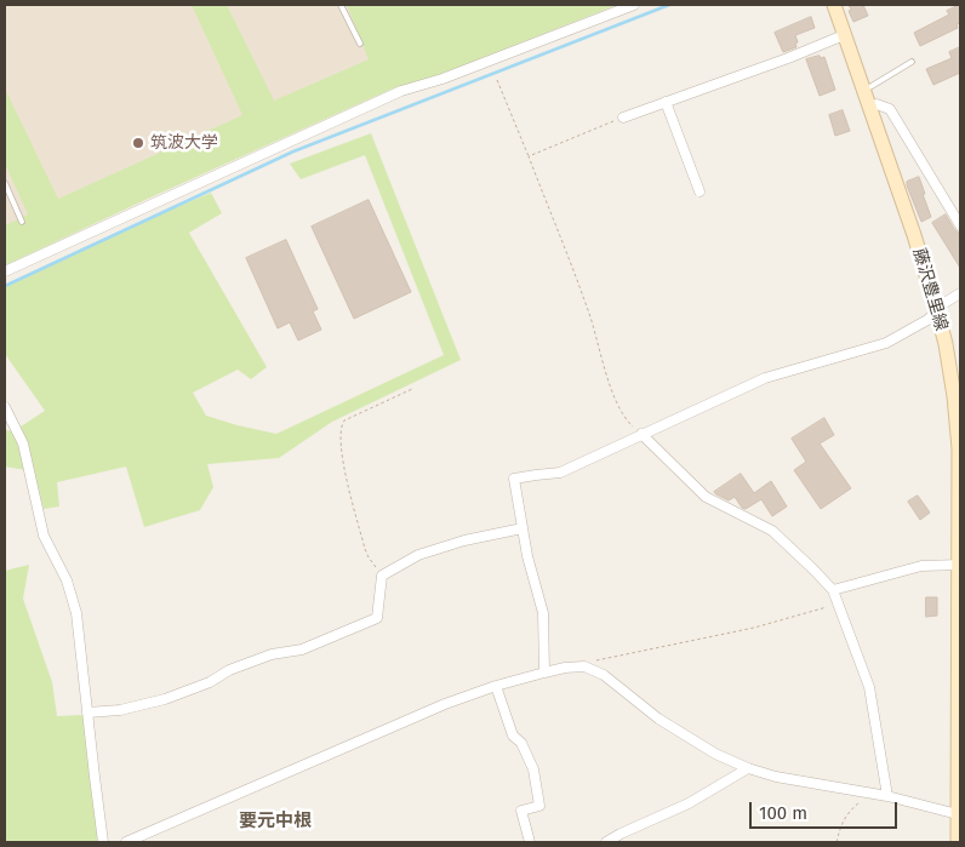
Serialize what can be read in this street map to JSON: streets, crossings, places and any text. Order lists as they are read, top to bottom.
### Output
{
  "streets": {
    "main road": ["藤沢豊里線"]
  },
  "districts": ["要元中根"],
  "places": ["筑波大学"],
  "scale_bar": "100 m"
}
